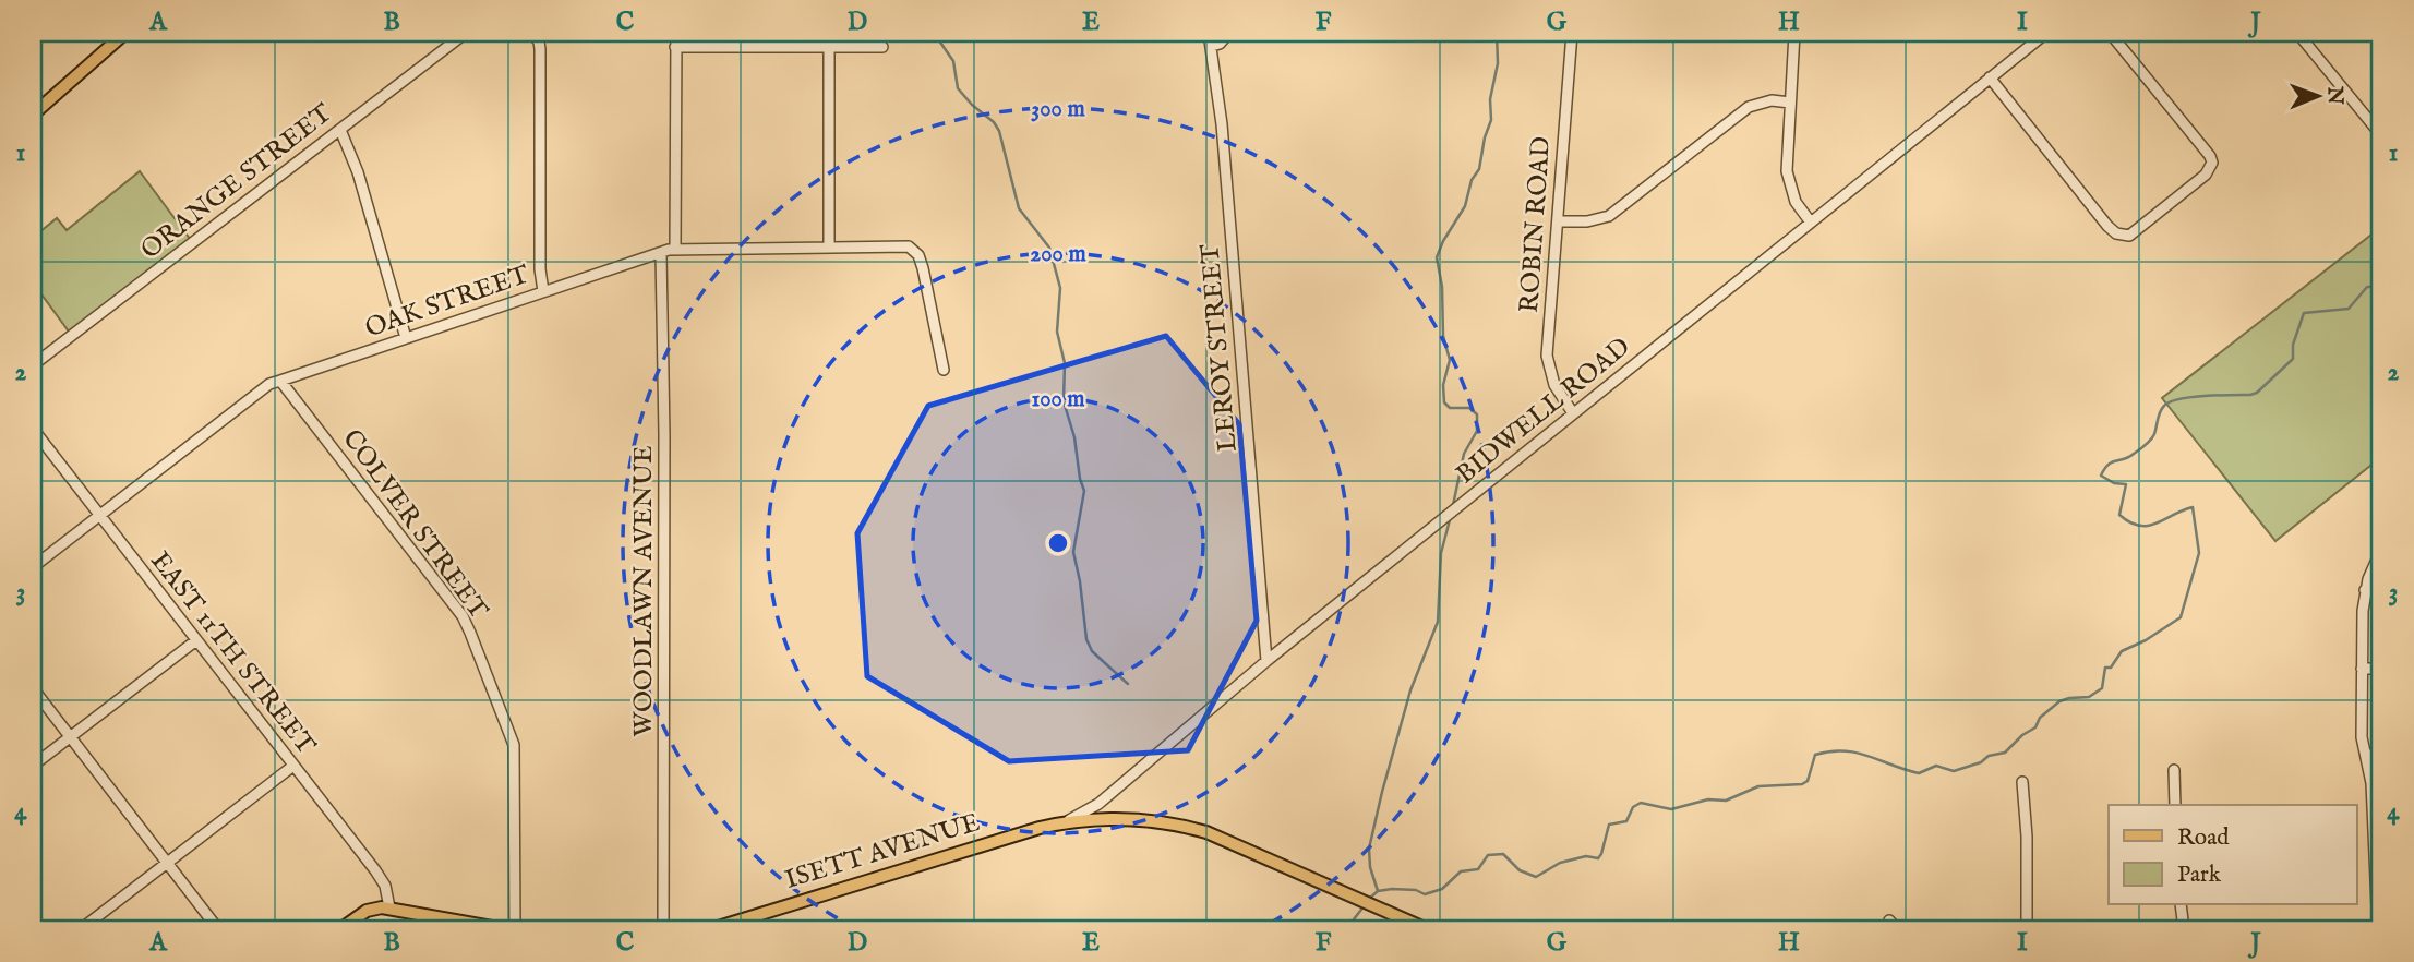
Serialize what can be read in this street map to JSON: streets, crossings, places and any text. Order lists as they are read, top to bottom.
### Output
{
  "streets": {
    "main road": ["ISETT AVENUE"],
    "street": [
      "ORANGE STREET",
      "ROBIN ROAD",
      "OAK STREET",
      "LEROY STREET",
      "BIDWELL ROAD",
      "COLVER STREET",
      "WOODLAWN AVENUE",
      "EAST 11TH STREET"
    ]
  },
  "crossings": [
    ["ROBIN ROAD", "BIDWELL ROAD"],
    ["OAK STREET", "COLVER STREET"],
    ["OAK STREET", "WOODLAWN AVENUE"],
    ["OAK STREET", "EAST 11TH STREET"],
    ["LEROY STREET", "BIDWELL ROAD"],
    ["BIDWELL ROAD", "ISETT AVENUE"]
  ],
  "legend": ["Road", "Park"],
  "north": "right",
  "grid": {
    "columns": [
      "A",
      "B",
      "C",
      "D",
      "E",
      "F",
      "G",
      "H",
      "I",
      "J"
    ],
    "rows": [
      "1",
      "2",
      "3",
      "4"
    ]
  },
  "rings": ["300 m", "200 m", "100 m"]
}
